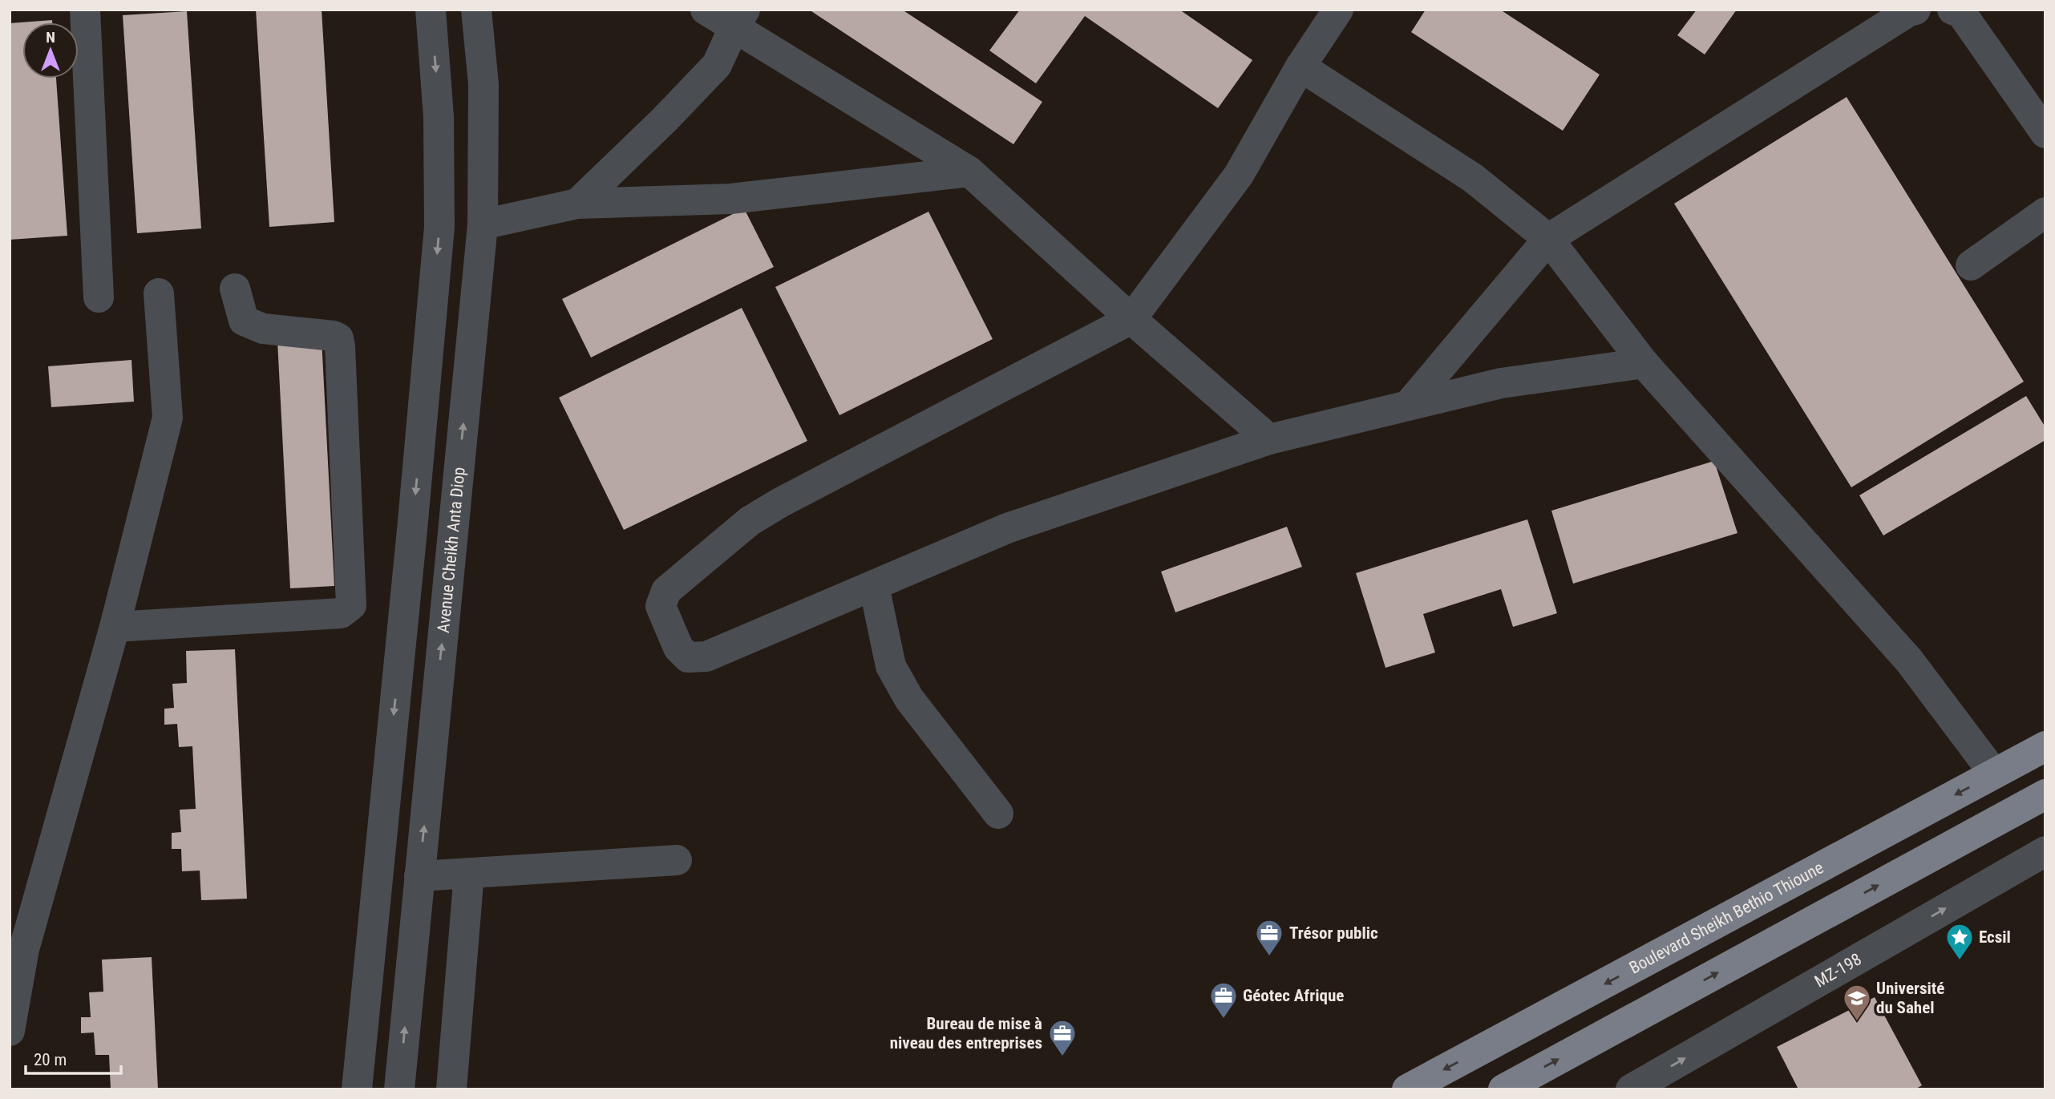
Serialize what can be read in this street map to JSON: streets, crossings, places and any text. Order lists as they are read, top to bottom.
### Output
{
  "streets": {
    "main road": ["Boulevard Sheikh Bethio Thioune"],
    "street": ["Avenue Cheikh Anta Diop", "MZ-198"]
  },
  "one_way": ["MZ-198"],
  "places": {
    "office": ["Trésor public", "Géotec Afrique", "Bureau de mise à niveau des entreprises"],
    "place": ["Ecsil"],
    "school or university": ["Université du Sahel"]
  },
  "scale_bar": "20 m",
  "north": "top"
}
